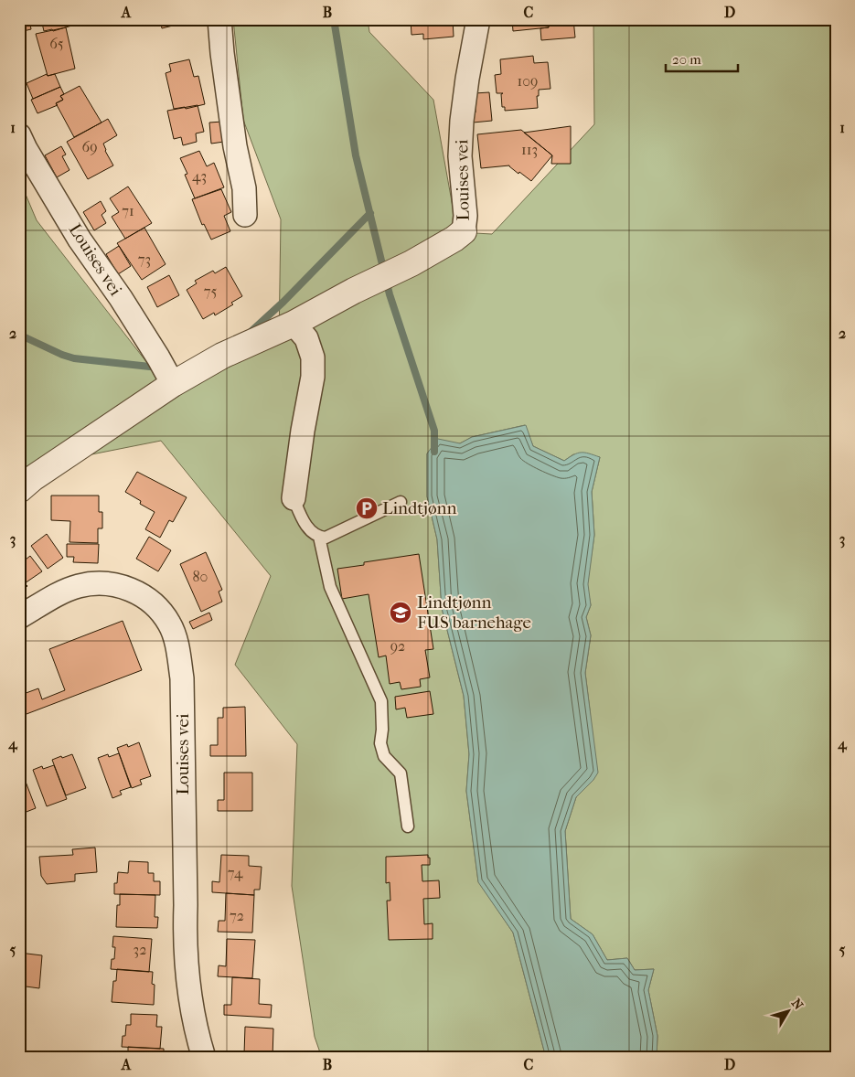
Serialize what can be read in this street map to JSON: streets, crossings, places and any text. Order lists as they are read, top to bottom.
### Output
{
  "streets": {
    "street": ["Louises vei"]
  },
  "places": {
    "parking": ["Lindtjønn"],
    "school or university": ["Lindtjønn FUS barnehage"]
  },
  "house_numbers": [
    "65",
    "109",
    "69",
    "113",
    "43",
    "71",
    "73",
    "75",
    "80",
    "92",
    "74",
    "72",
    "32"
  ],
  "scale_bar": "20 m",
  "north": "top right",
  "grid": {
    "columns": [
      "A",
      "B",
      "C",
      "D"
    ],
    "rows": [
      "1",
      "2",
      "3",
      "4",
      "5"
    ]
  }
}
